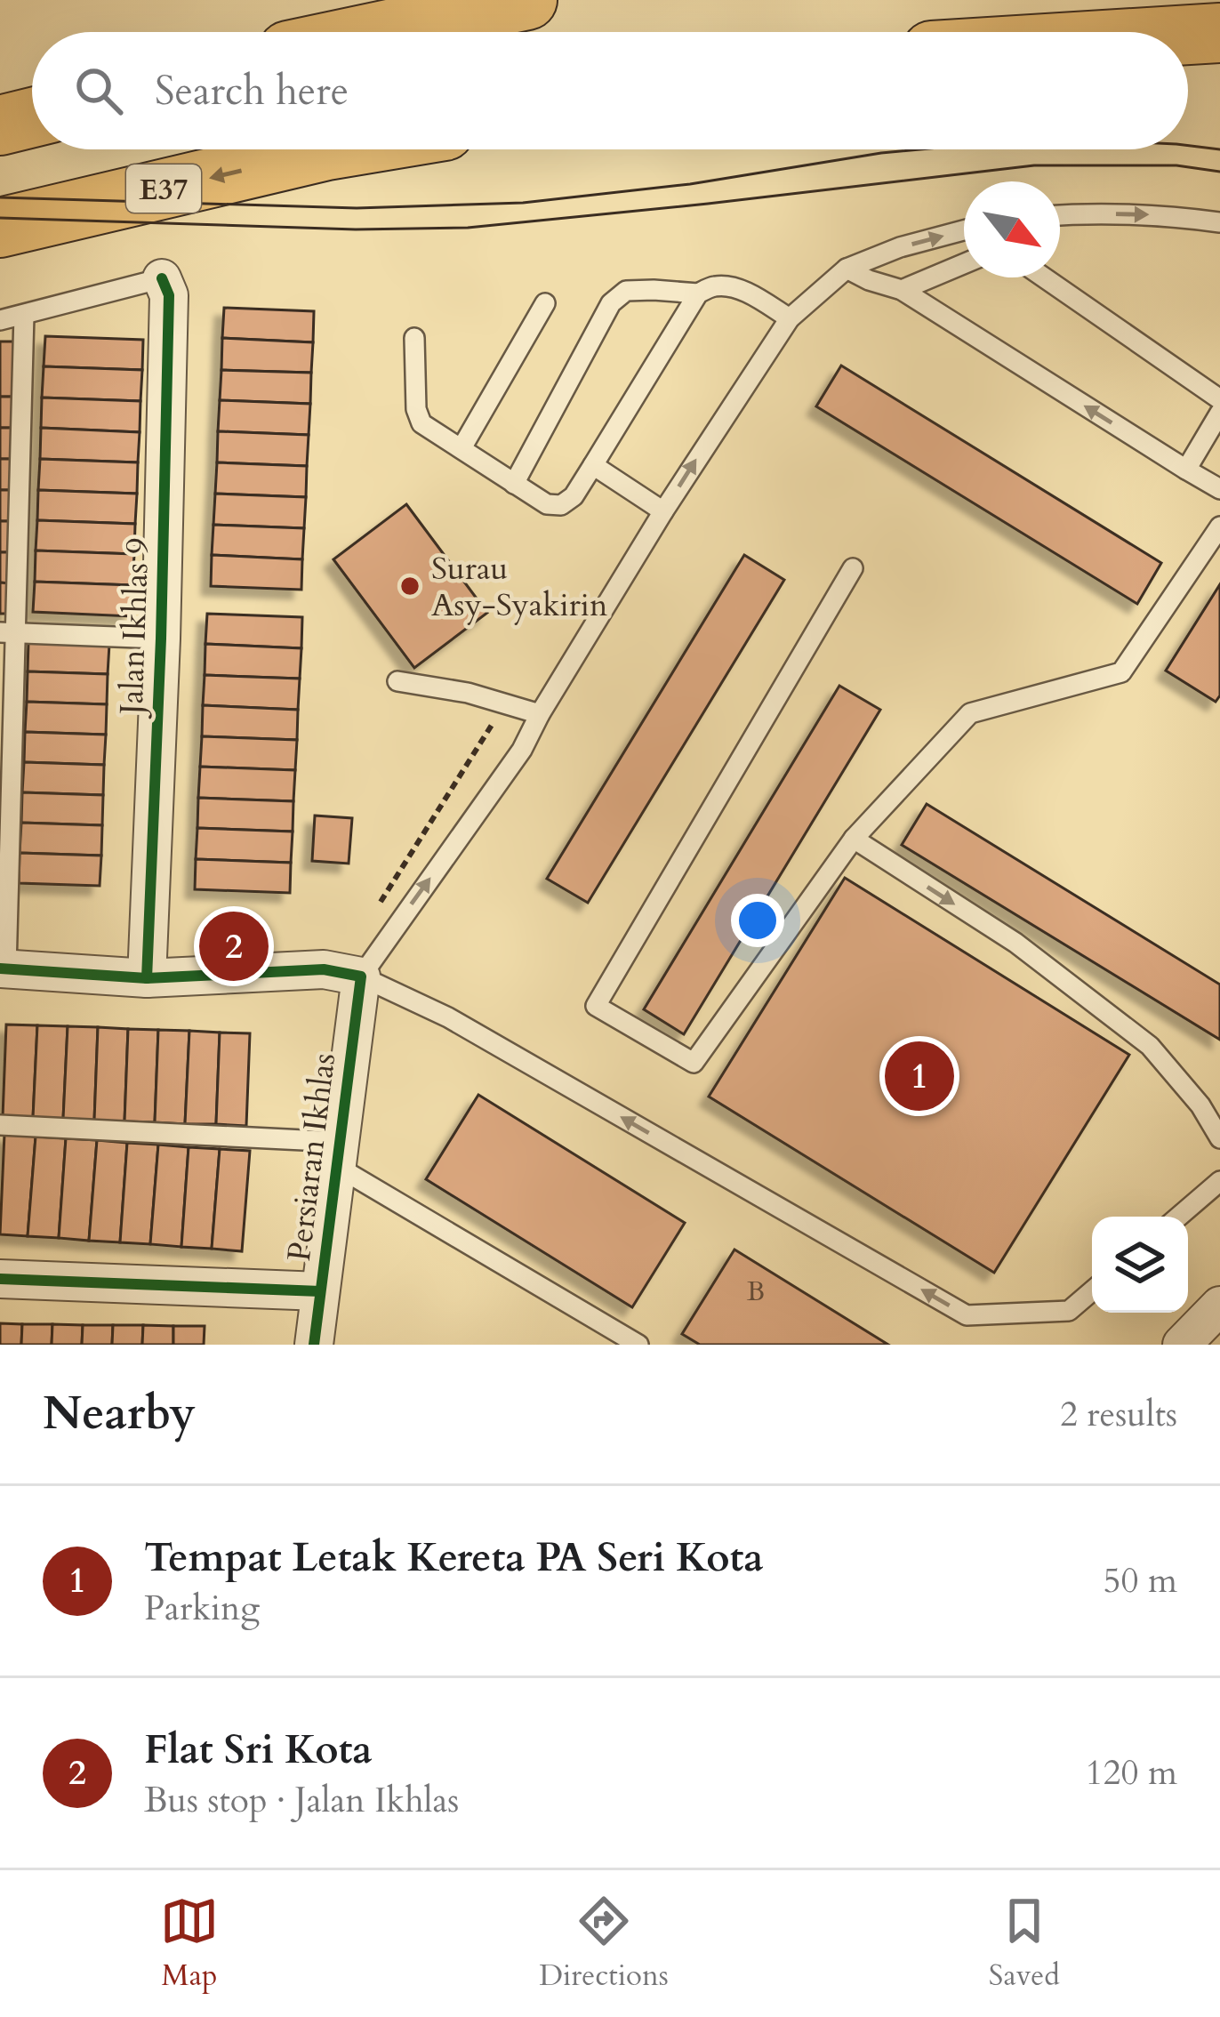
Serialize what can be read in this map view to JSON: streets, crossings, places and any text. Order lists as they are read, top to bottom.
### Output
{
  "streets": {
    "highway": ["E37"],
    "street": ["Jalan Ikhlas 9", "Persiaran Ikhlas"]
  },
  "places": ["Surau Asy-Syakirin"],
  "house_numbers": ["B"],
  "north": "bottom right",
  "page": {
    "search": "Search here",
    "pins": ["2", "1"],
    "heading": ["Nearby", "2 results"],
    "list": [
      {
        "mark": "1",
        "name": "Tempat Letak Kereta PA Seri Kota",
        "note": "Parking",
        "value": "50 m"
      },
      {
        "mark": "2",
        "name": "Flat Sri Kota",
        "note": "Bus stop · Jalan Ikhlas",
        "value": "120 m"
      }
    ],
    "nav": ["Map", "Directions", "Saved"]
  }
}
